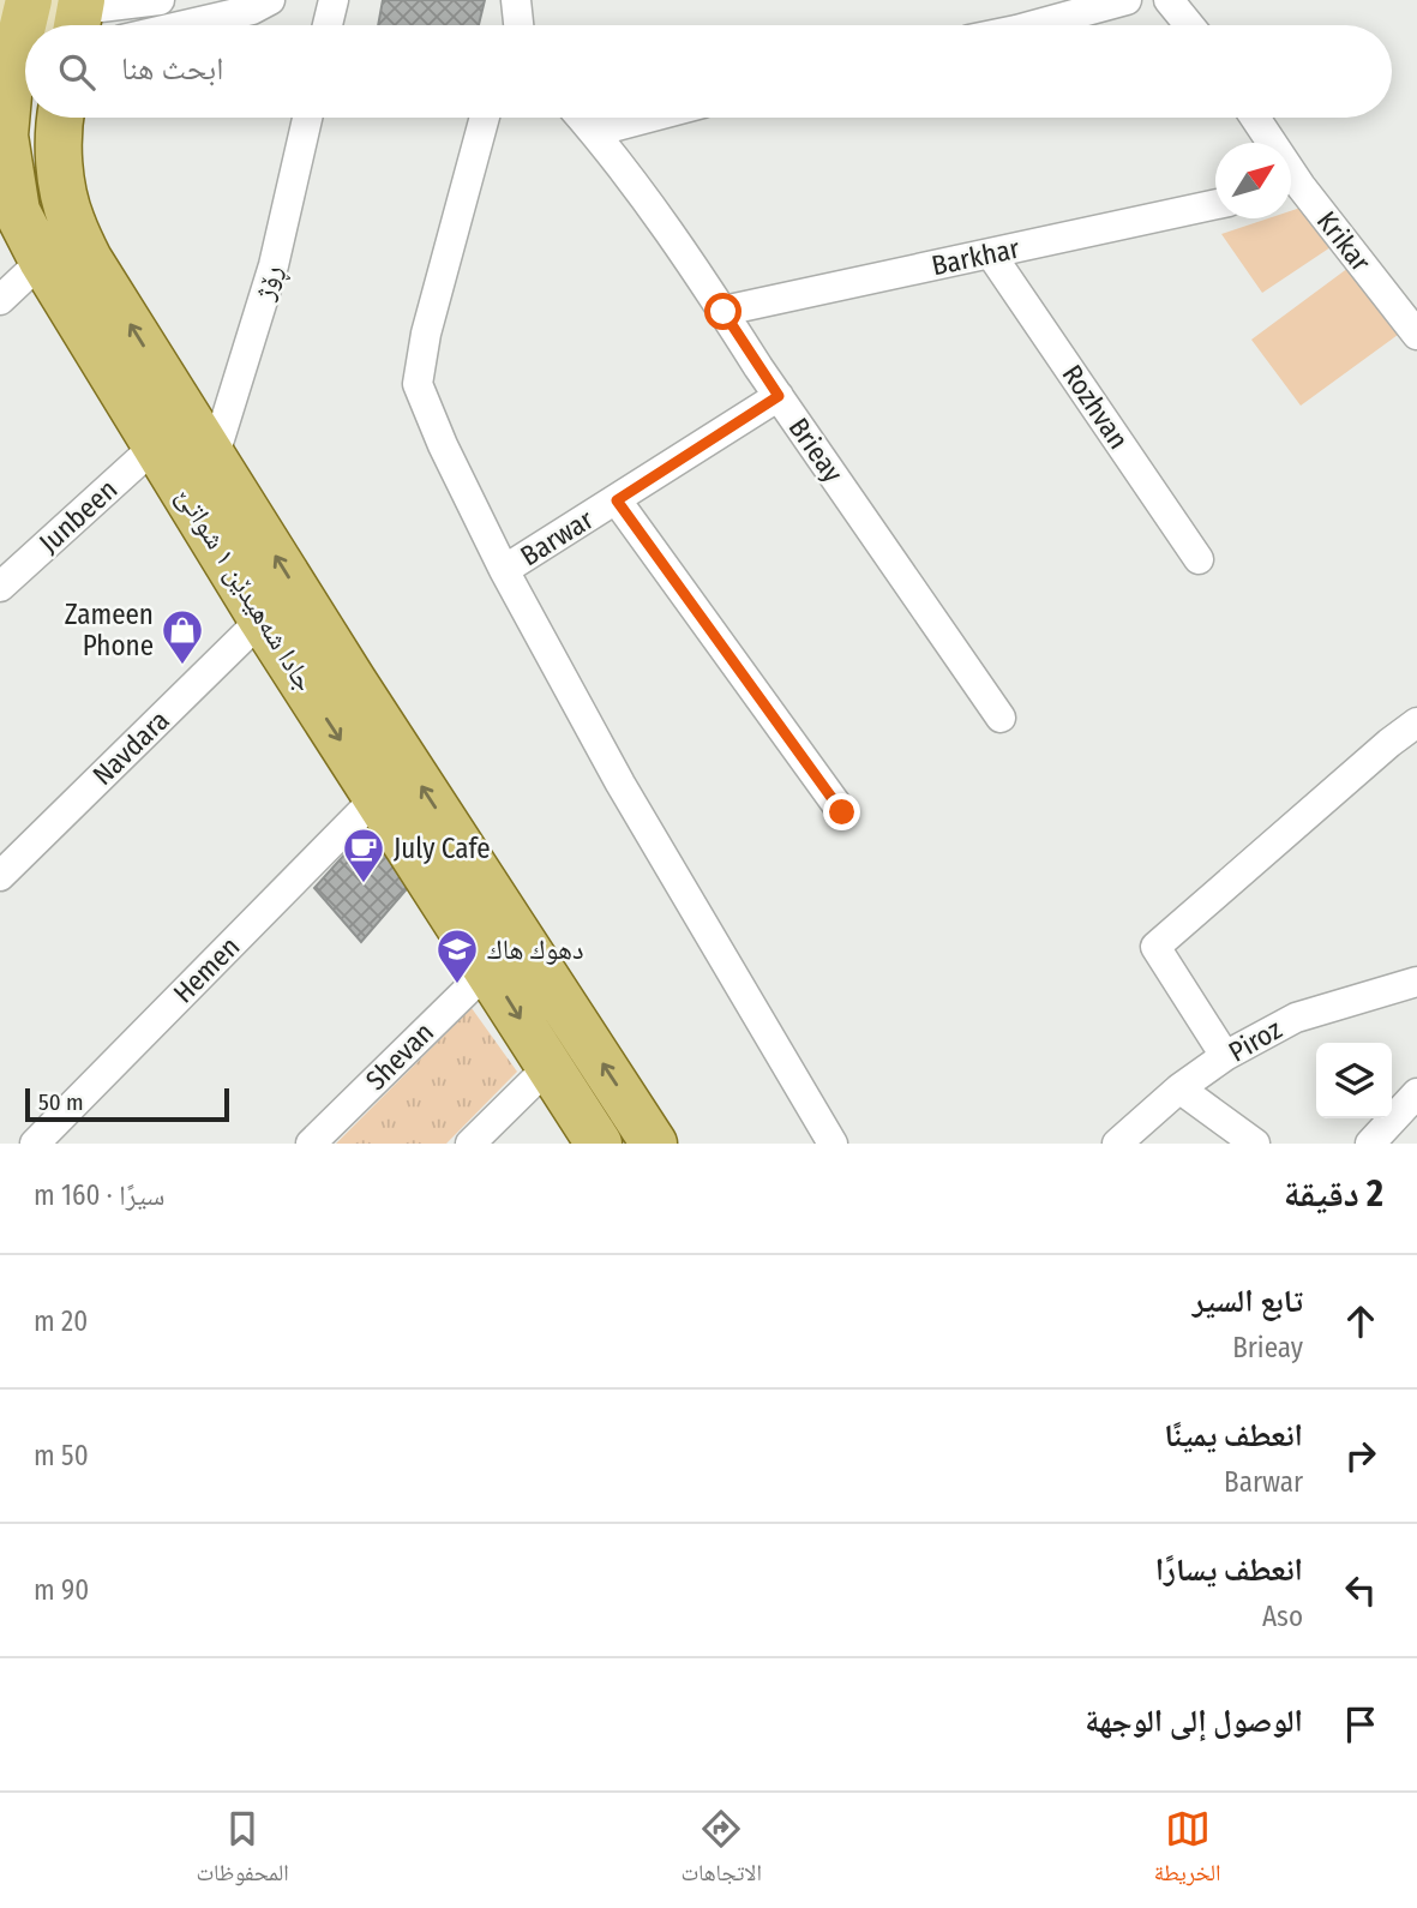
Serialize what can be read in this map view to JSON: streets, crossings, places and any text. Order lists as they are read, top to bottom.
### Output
{
  "streets": {
    "main road": ["جادا شەهیدێن ١ شواتێ"],
    "street": [
      "Krikar",
      "Barkhar",
      "ڕۆژ",
      "Rozhvan",
      "Brieay",
      "Junbeen",
      "Barwar",
      "Navdara",
      "Hemen",
      "Piroz",
      "Shevan"
    ]
  },
  "crossings": [
    ["Barkhar", "Rozhvan"],
    ["Barkhar", "Brieay"],
    ["ڕۆژ", "جادا شەهیدێن ١ شواتێ"],
    ["Brieay", "Barwar"],
    ["Junbeen", "جادا شەهیدێن ١ شواتێ"],
    ["جادا شەهیدێن ١ شواتێ", "Navdara"],
    ["جادا شەهیدێن ١ شواتێ", "Hemen"],
    ["جادا شەهیدێن ١ شواتێ", "Shevan"]
  ],
  "places": {
    "shop": ["Zameen Phone"],
    "cafe": ["July Cafe"],
    "school or university": ["دهوك هاك"]
  },
  "scale_bar": "50 m",
  "north": "top right",
  "page": {
    "search": "ابحث هنا",
    "scale": "50 m",
    "heading": ["2 دقيقة", "سيرًا · 160 m"],
    "list": [
      ["تابع السير", "Brieay", "20 m"],
      ["انعطف يمينًا", "Barwar", "50 m"],
      ["انعطف يسارًا", "Aso", "90 m"],
      "الوصول إلى الوجهة"
    ],
    "nav": ["الخريطة", "الاتجاهات", "المحفوظات"]
  }
}
